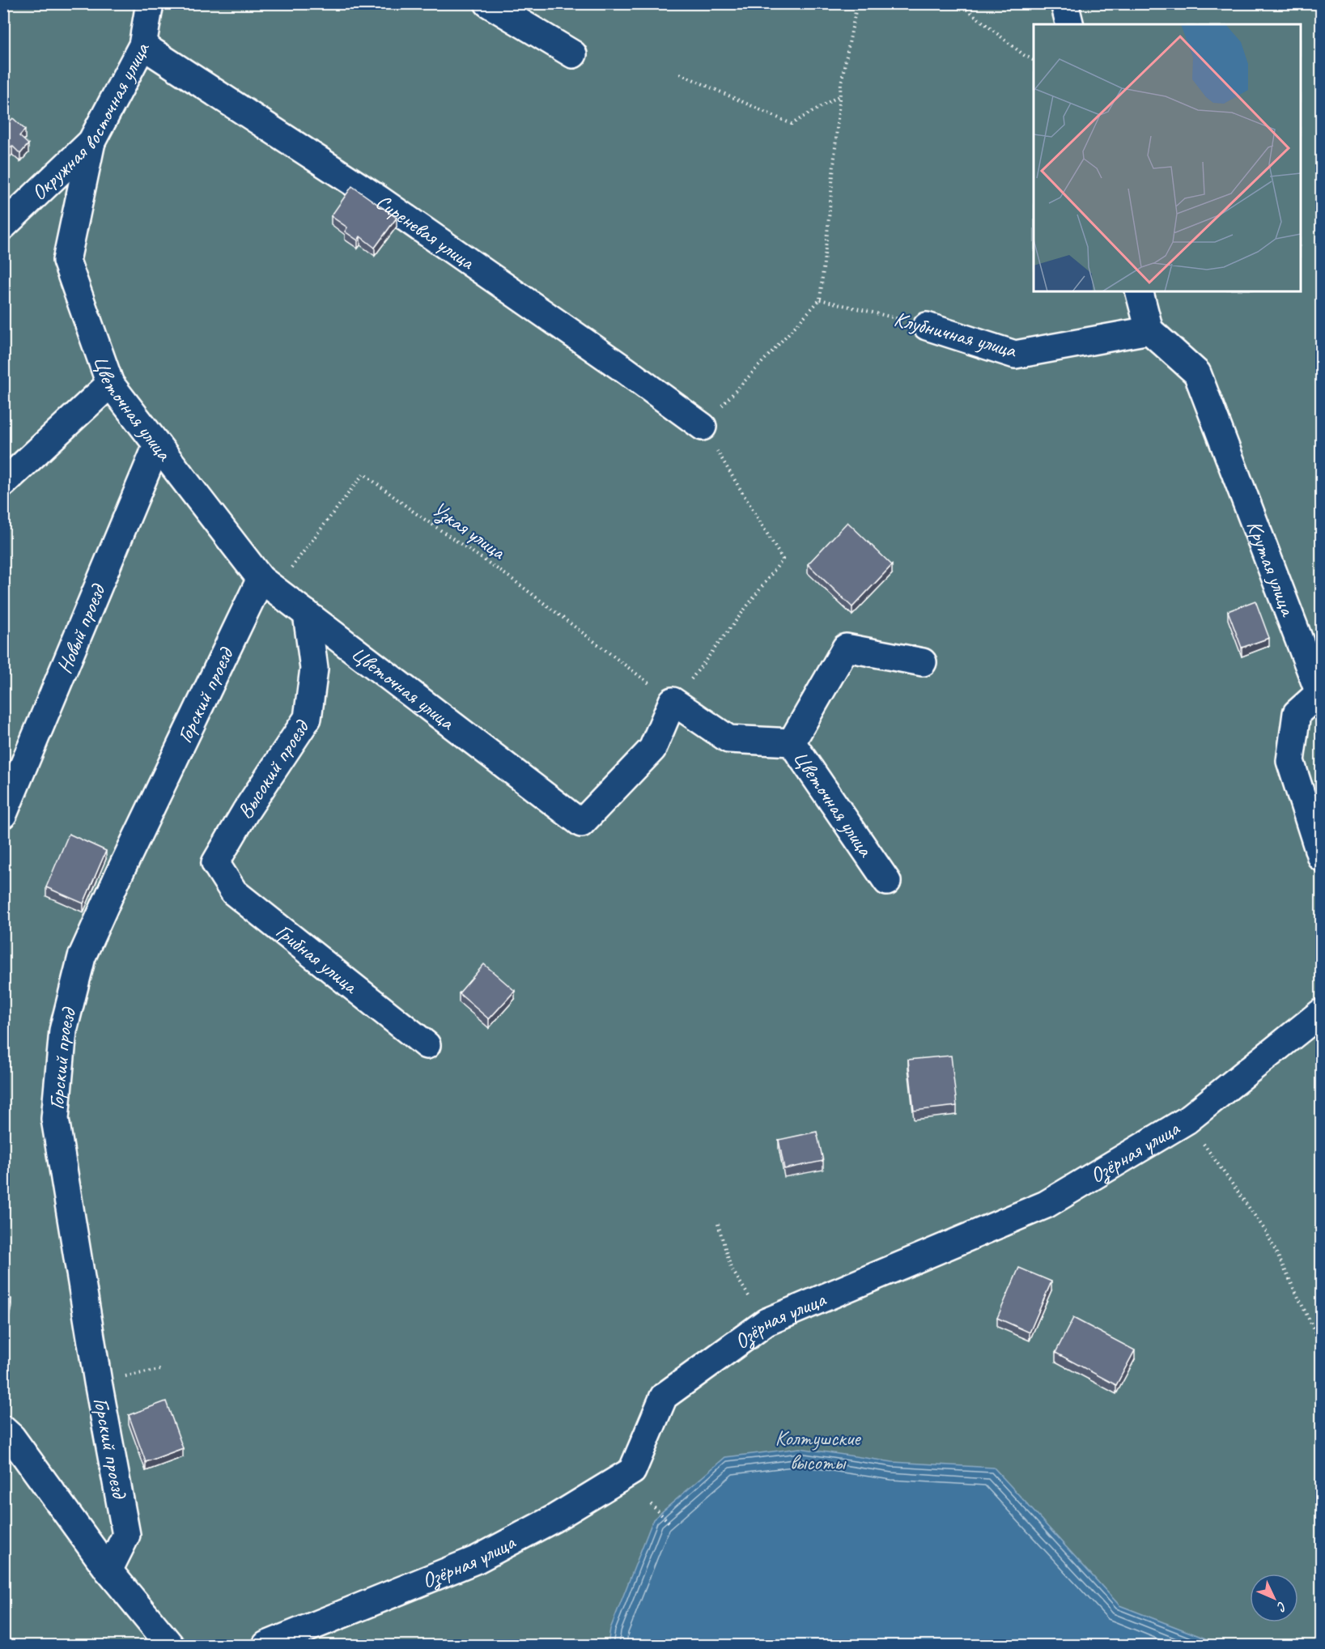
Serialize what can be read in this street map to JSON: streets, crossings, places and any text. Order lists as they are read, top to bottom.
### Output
{
  "streets": {
    "street": [
      "Окружная восточная улица",
      "Сиреневая улица",
      "Клубничная улица",
      "Цветочная улица",
      "Крутая улица",
      "Новый проезд",
      "Горский проезд",
      "Высокий проезд",
      "Грибная улица",
      "Озёрная улица"
    ],
    "path": ["Узкая улица"]
  },
  "crossings": [
    ["Окружная восточная улица", "Сиреневая улица"],
    ["Окружная восточная улица", "Цветочная улица"],
    ["Клубничная улица", "Крутая улица"],
    ["Цветочная улица", "Узкая улица"],
    ["Цветочная улица", "Новый проезд"],
    ["Цветочная улица", "Горский проезд"],
    ["Цветочная улица", "Высокий проезд"],
    ["Узкая улица", "Горский проезд"],
    ["Высокий проезд", "Грибная улица"]
  ],
  "parks": ["Колтушские высоты"],
  "north": "bottom right"
}
